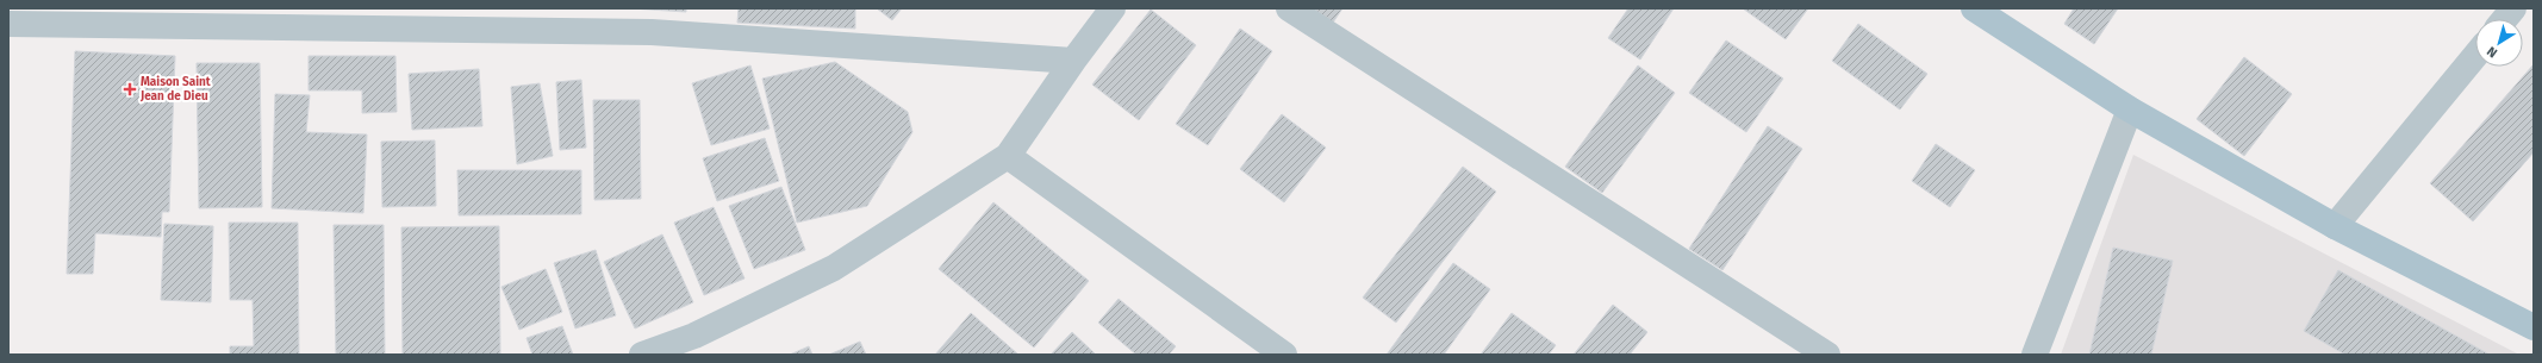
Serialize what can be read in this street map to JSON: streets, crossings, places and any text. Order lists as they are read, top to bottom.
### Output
{
  "places": {
    "health": ["Maison Saint Jean de Dieu"]
  },
  "north": "bottom left"
}
